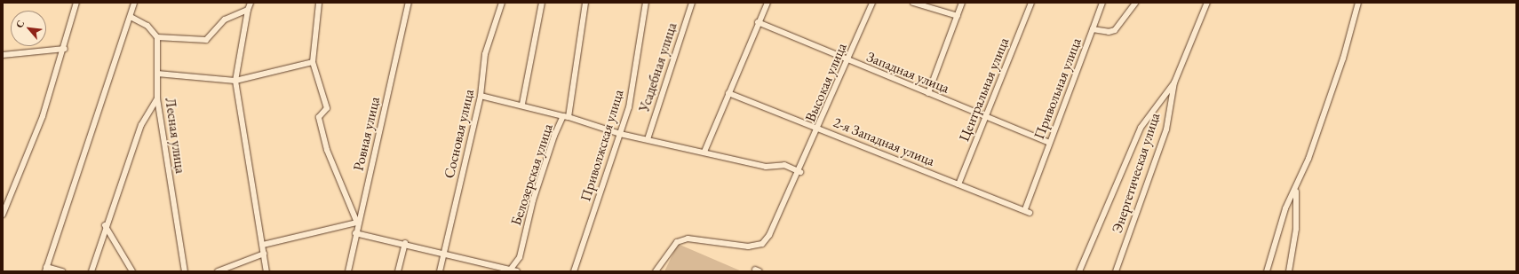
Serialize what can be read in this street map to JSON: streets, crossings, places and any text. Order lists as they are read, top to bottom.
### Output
{
  "streets": {
    "street": [
      "Усадебная улица",
      "Западная улица",
      "Высокая улица",
      "Привольная улица",
      "Центральная улица",
      "Ровная улица",
      "Сосновая улица",
      "Лесная улица",
      "2-я Западная улица",
      "Приволжская улица",
      "Энергетическая улица",
      "Белозерская улица"
    ]
  },
  "crossings": [
    ["Западная улица", "Высокая улица"],
    ["Западная улица", "Привольная улица"],
    ["Западная улица", "Центральная улица"],
    ["Высокая улица", "2-я Западная улица"],
    ["Привольная улица", "2-я Западная улица"],
    ["Центральная улица", "2-я Западная улица"]
  ],
  "north": "top left"
}
